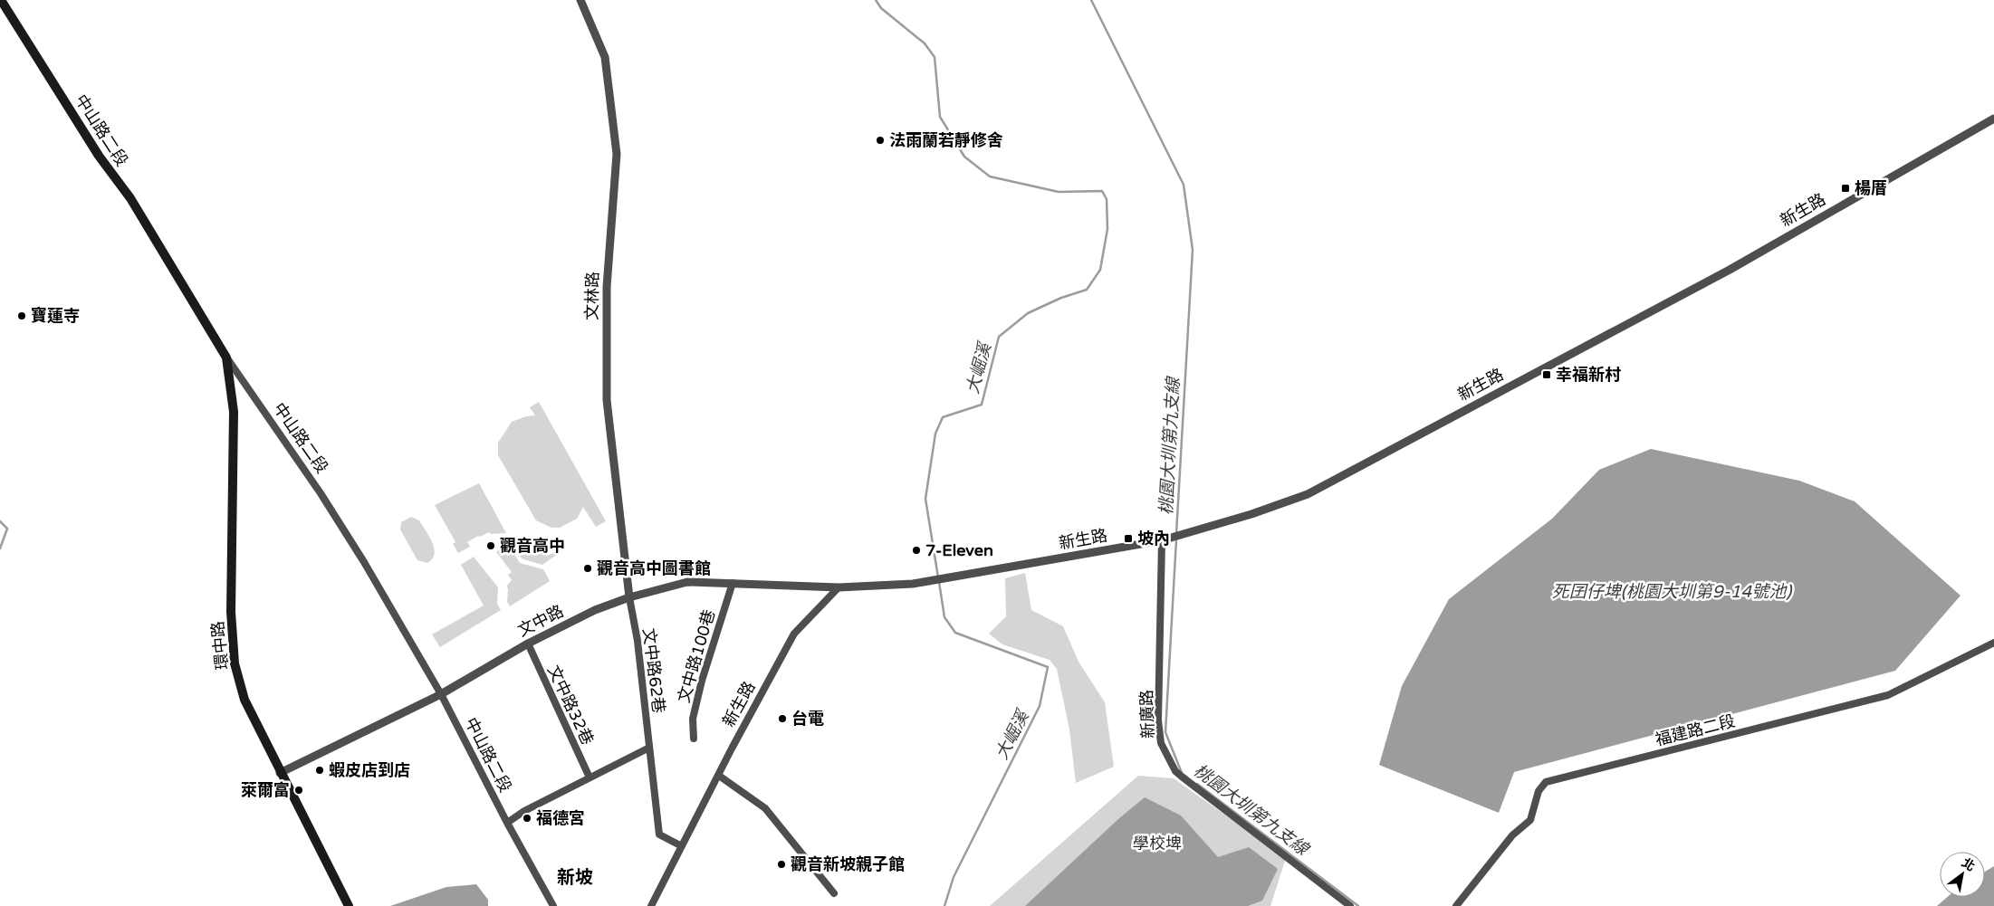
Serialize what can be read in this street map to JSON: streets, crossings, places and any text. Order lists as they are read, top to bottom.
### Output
{
  "streets": {
    "main road": ["中山路二段", "環中路"],
    "street": [
      "新生路",
      "文林路",
      "文中路",
      "文中路100巷",
      "文中路62巷",
      "文中路32巷",
      "新廣路",
      "福建路二段"
    ]
  },
  "crossings": [
    ["中山路二段", "文中路"],
    ["中山路二段", "環中路"],
    ["新生路", "文中路"],
    ["新生路", "文中路62巷"],
    ["新生路", "新廣路"],
    ["文林路", "文中路"],
    ["文林路", "文中路62巷"],
    ["文中路", "環中路"],
    ["文中路", "文中路100巷"],
    ["文中路", "文中路62巷"],
    ["文中路", "文中路32巷"]
  ],
  "districts": ["新坡"],
  "water": ["大崛溪", "桃園大圳第九支線", "死囝仔埤(桃園大圳第9-14號池)"],
  "parks": ["學校埤"],
  "places": {
    "other": [
      "法雨蘭若靜修舍",
      "寶蓮寺",
      "觀音高中",
      "7-Eleven",
      "觀音高中圖書館",
      "台電",
      "蝦皮店到店",
      "萊爾富",
      "福德宮",
      "觀音新坡親子館"
    ],
    "transit": ["楊厝", "幸福新村", "坡內"]
  },
  "north": "top right"
}
